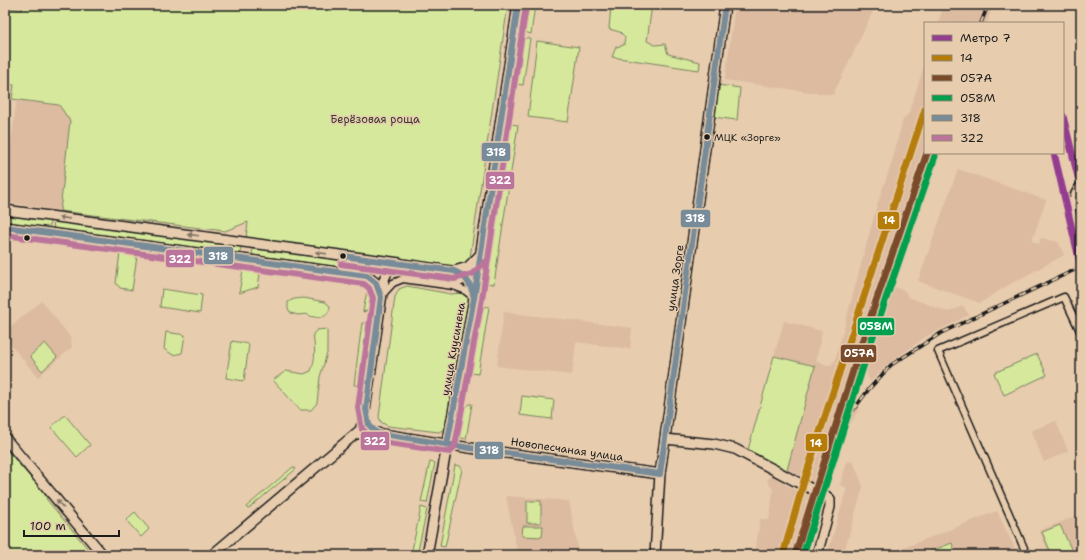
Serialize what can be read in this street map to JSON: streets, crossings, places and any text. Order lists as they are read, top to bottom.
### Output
{
  "streets": {
    "street": ["улица Зорге", "улица Куусинена", "Новопесчаная улица"]
  },
  "crossings": [
    ["улица Зорге", "Новопесчаная улица"],
    ["улица Куусинена", "Новопесчаная улица"]
  ],
  "parks": ["Берёзовая роща"],
  "places": ["МЦК «Зорге»"],
  "lines": [
    "transit line 318",
    "transit line 322",
    "transit line 14",
    "metro line 7",
    "transit line 057А",
    "transit line 058М"
  ],
  "legend": [
    "Метро 7",
    "14",
    "057А",
    "058М",
    "318",
    "322"
  ],
  "scale_bar": "100 m"
}
